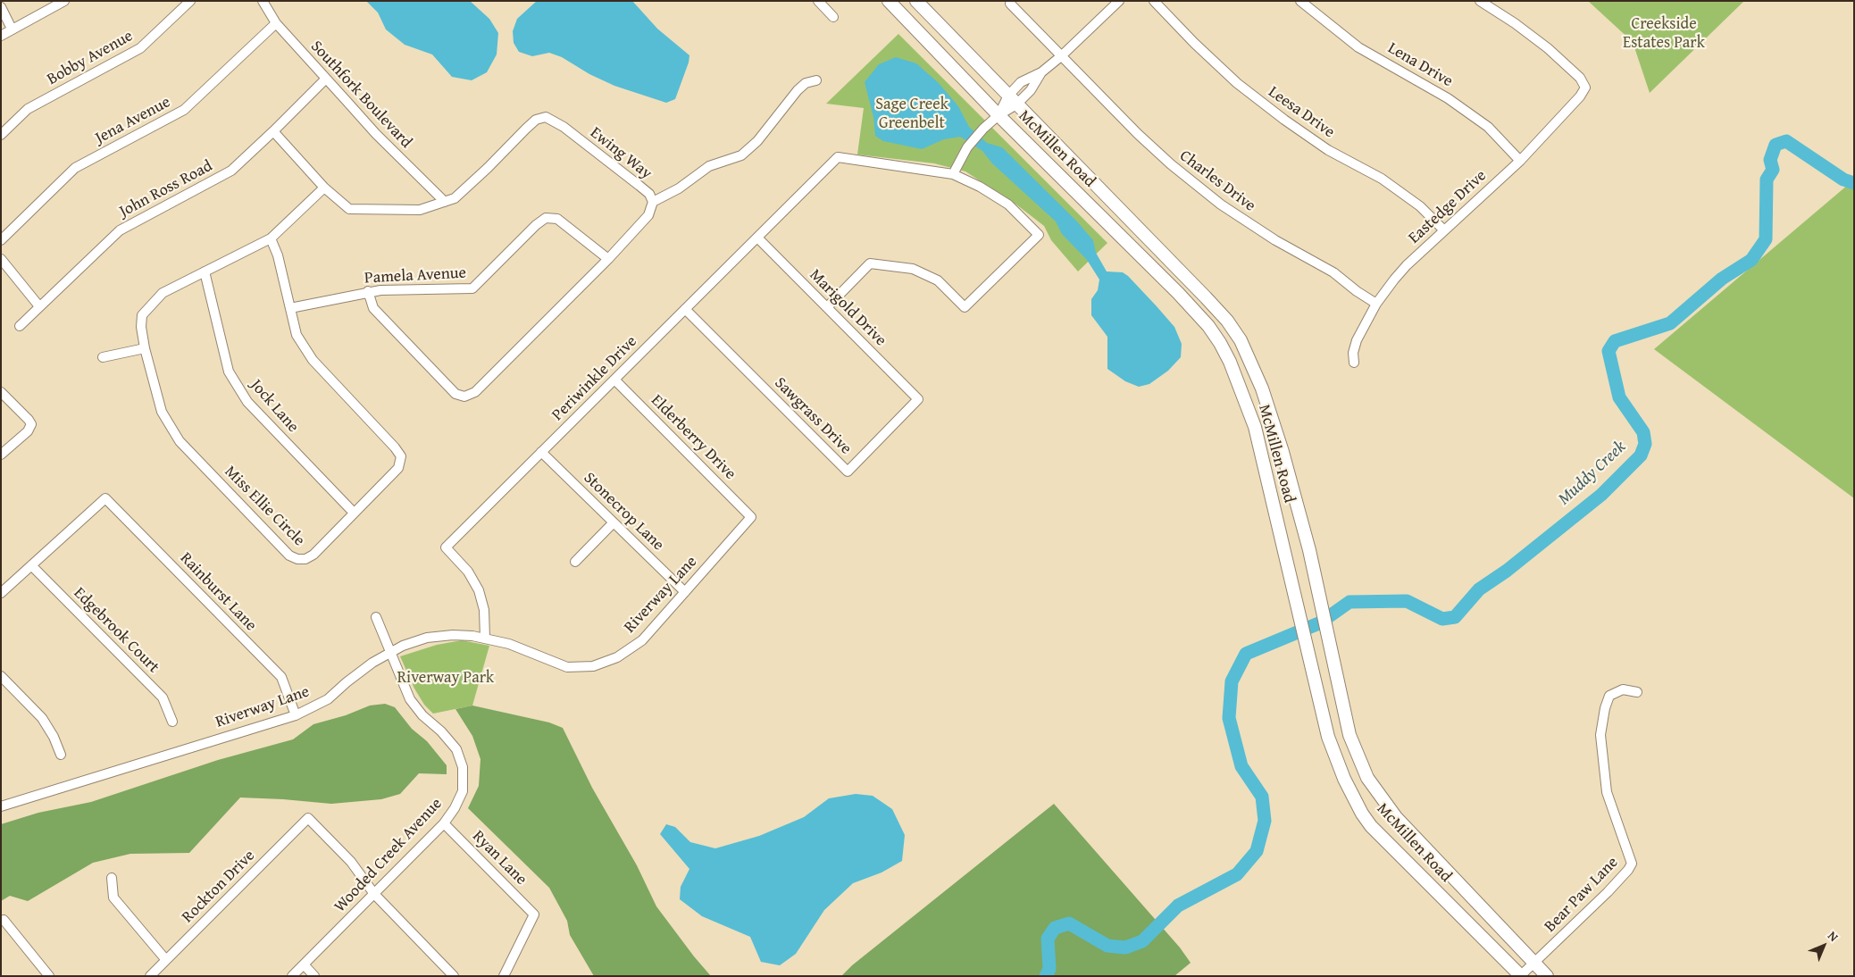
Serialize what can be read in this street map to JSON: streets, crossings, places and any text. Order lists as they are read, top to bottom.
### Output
{
  "streets": {
    "main road": ["McMillen Road"],
    "street": [
      "Bobby Avenue",
      "Lena Drive",
      "Southfork Boulevard",
      "Leesa Drive",
      "Jena Avenue",
      "Ewing Way",
      "Charles Drive",
      "John Ross Road",
      "Eastedge Drive",
      "Pamela Avenue",
      "Marigold Drive",
      "Periwinkle Drive",
      "Jock Lane",
      "Sawgrass Drive",
      "Elderberry Drive",
      "Miss Ellie Circle",
      "Stonecrop Lane",
      "Rainburst Lane",
      "Riverway Lane",
      "Edgebrook Court",
      "Wooded Creek Avenue",
      "Ryan Lane",
      "Rockton Drive",
      "Bear Paw Lane"
    ]
  },
  "crossings": [
    ["Lena Drive", "Eastedge Drive"],
    ["Southfork Boulevard", "Jena Avenue"],
    ["Southfork Boulevard", "Ewing Way"],
    ["Southfork Boulevard", "John Ross Road"],
    ["Leesa Drive", "Eastedge Drive"],
    ["McMillen Road", "Bear Paw Lane"],
    ["Ewing Way", "John Ross Road"],
    ["Ewing Way", "Pamela Avenue"],
    ["Ewing Way", "Miss Ellie Circle"],
    ["Charles Drive", "Eastedge Drive"],
    ["Pamela Avenue", "Miss Ellie Circle"],
    ["Marigold Drive", "Periwinkle Drive"],
    ["Marigold Drive", "Sawgrass Drive"],
    ["Periwinkle Drive", "Sawgrass Drive"],
    ["Periwinkle Drive", "Elderberry Drive"],
    ["Periwinkle Drive", "Stonecrop Lane"],
    ["Periwinkle Drive", "Riverway Lane"],
    ["Jock Lane", "Miss Ellie Circle"],
    ["Elderberry Drive", "Riverway Lane"],
    ["Stonecrop Lane", "Riverway Lane"],
    ["Rainburst Lane", "Riverway Lane"],
    ["Rainburst Lane", "Edgebrook Court"],
    ["Riverway Lane", "Wooded Creek Avenue"],
    ["Wooded Creek Avenue", "Ryan Lane"],
    ["Wooded Creek Avenue", "Rockton Drive"]
  ],
  "water": ["Muddy Creek"],
  "parks": ["Creekside Estates Park", "Sage Creek Greenbelt", "Riverway Park"],
  "north": "top right"
}
